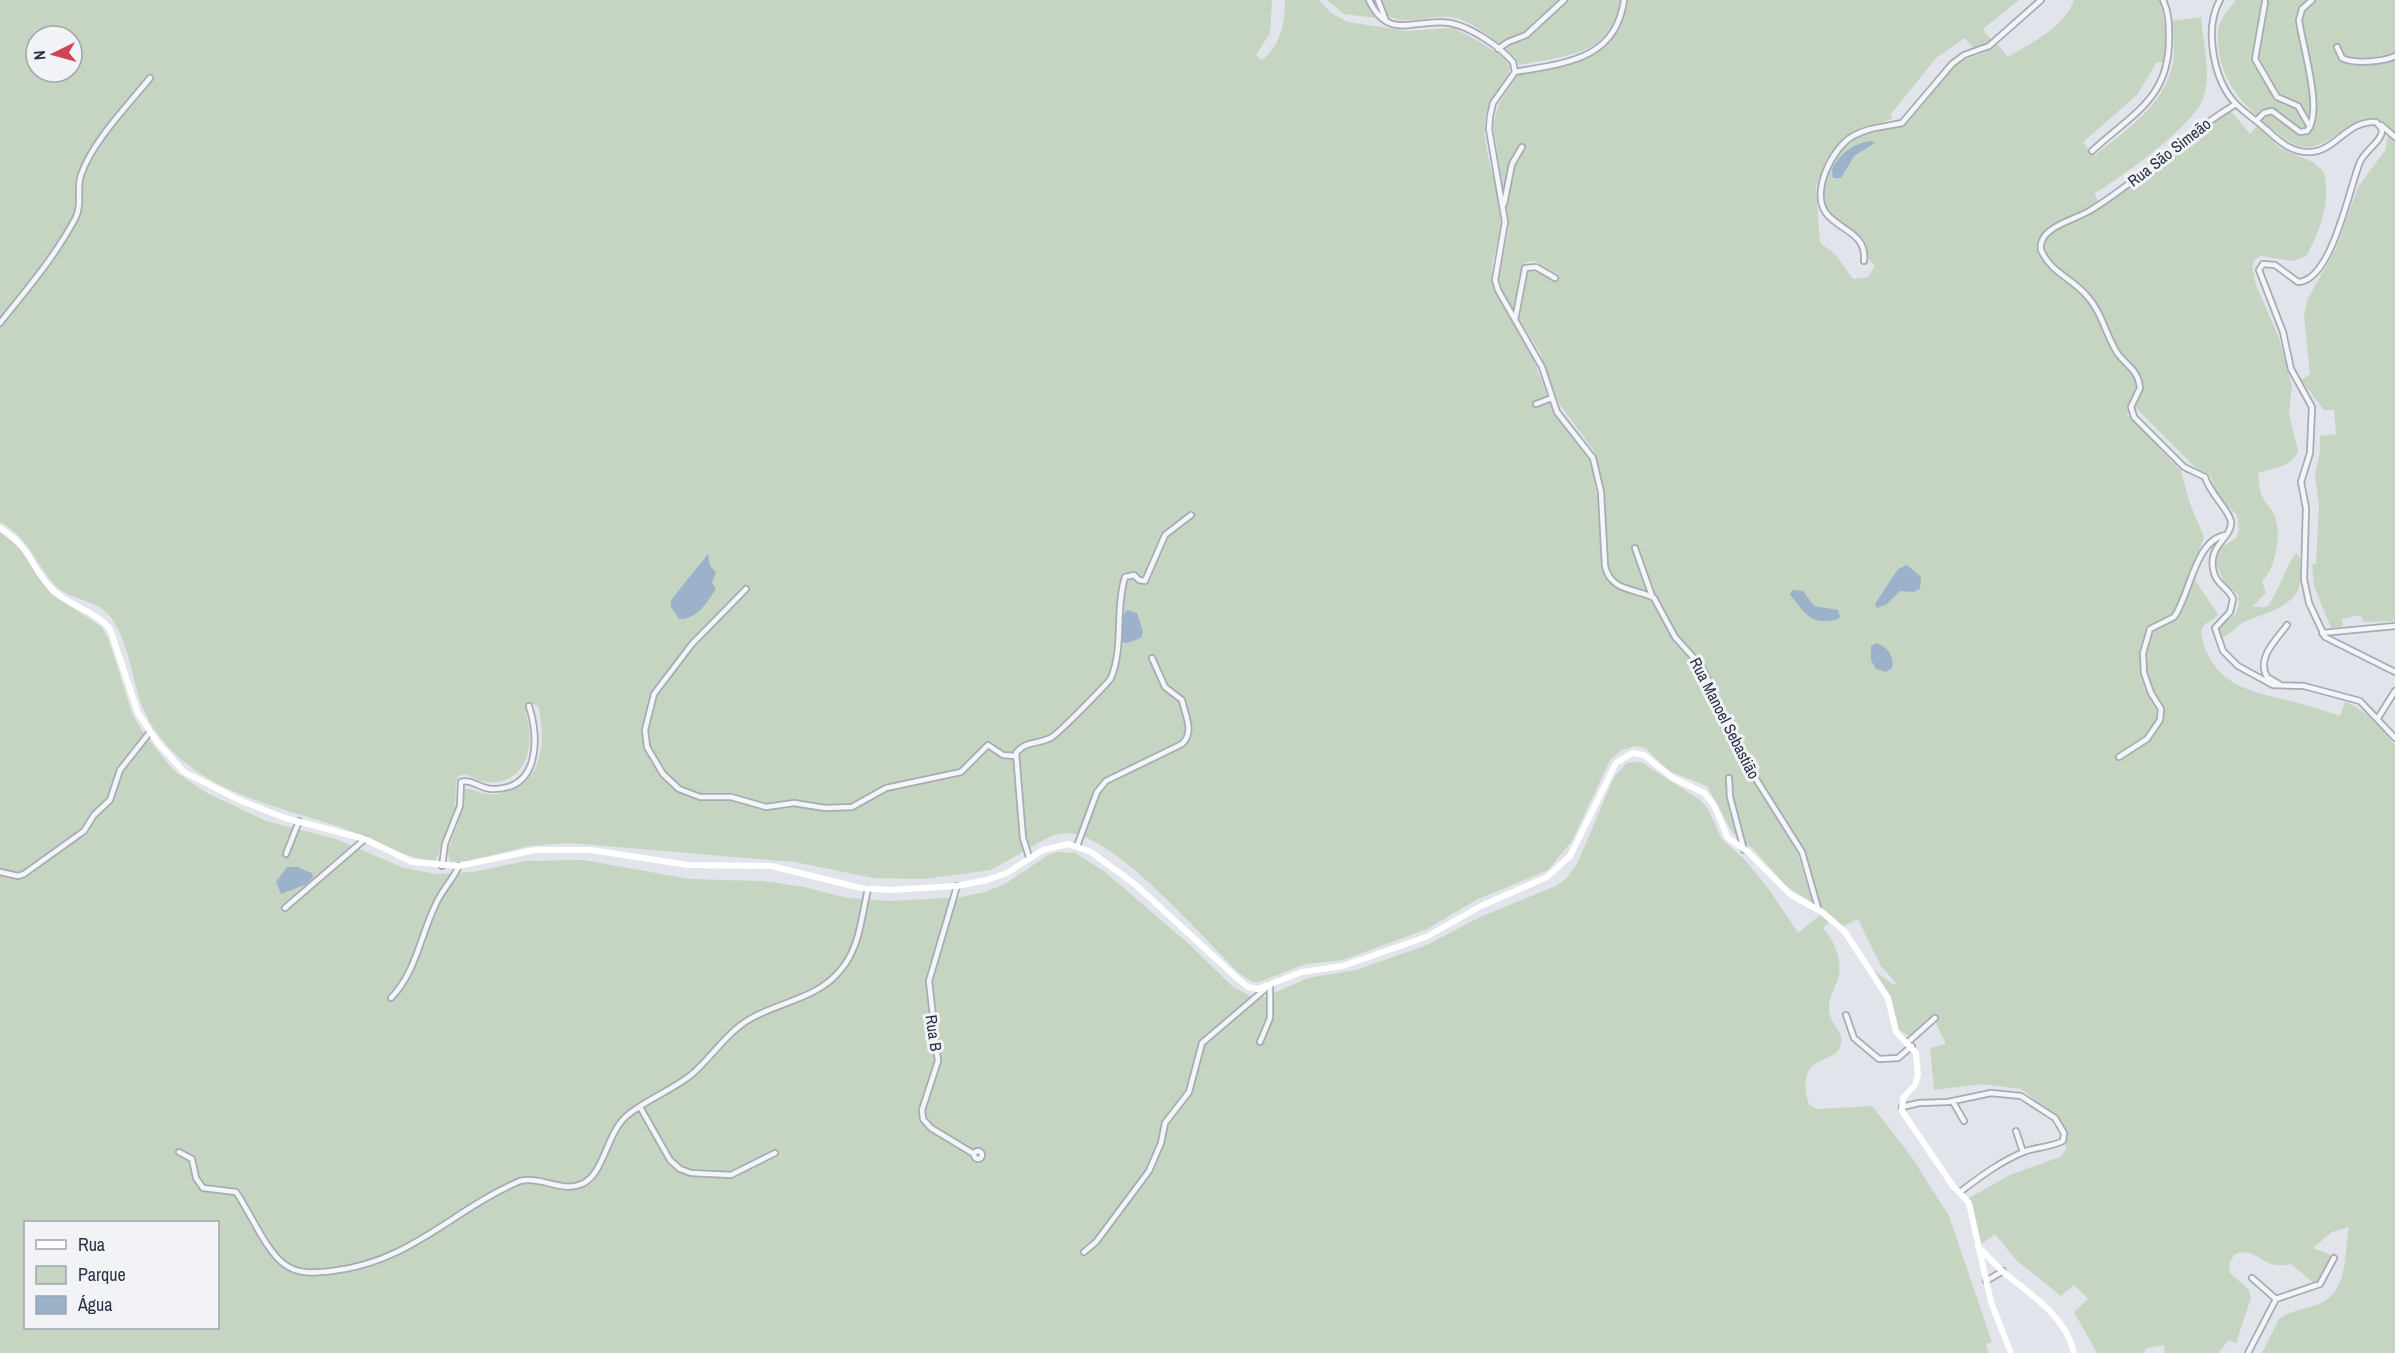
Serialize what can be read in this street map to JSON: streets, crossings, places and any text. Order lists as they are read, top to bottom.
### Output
{
  "streets": {
    "street": ["Rua São Simeão", "Rua Manoel Sebastião", "Rua B"]
  },
  "legend": ["Rua", "Parque", "Água"],
  "north": "left"
}
